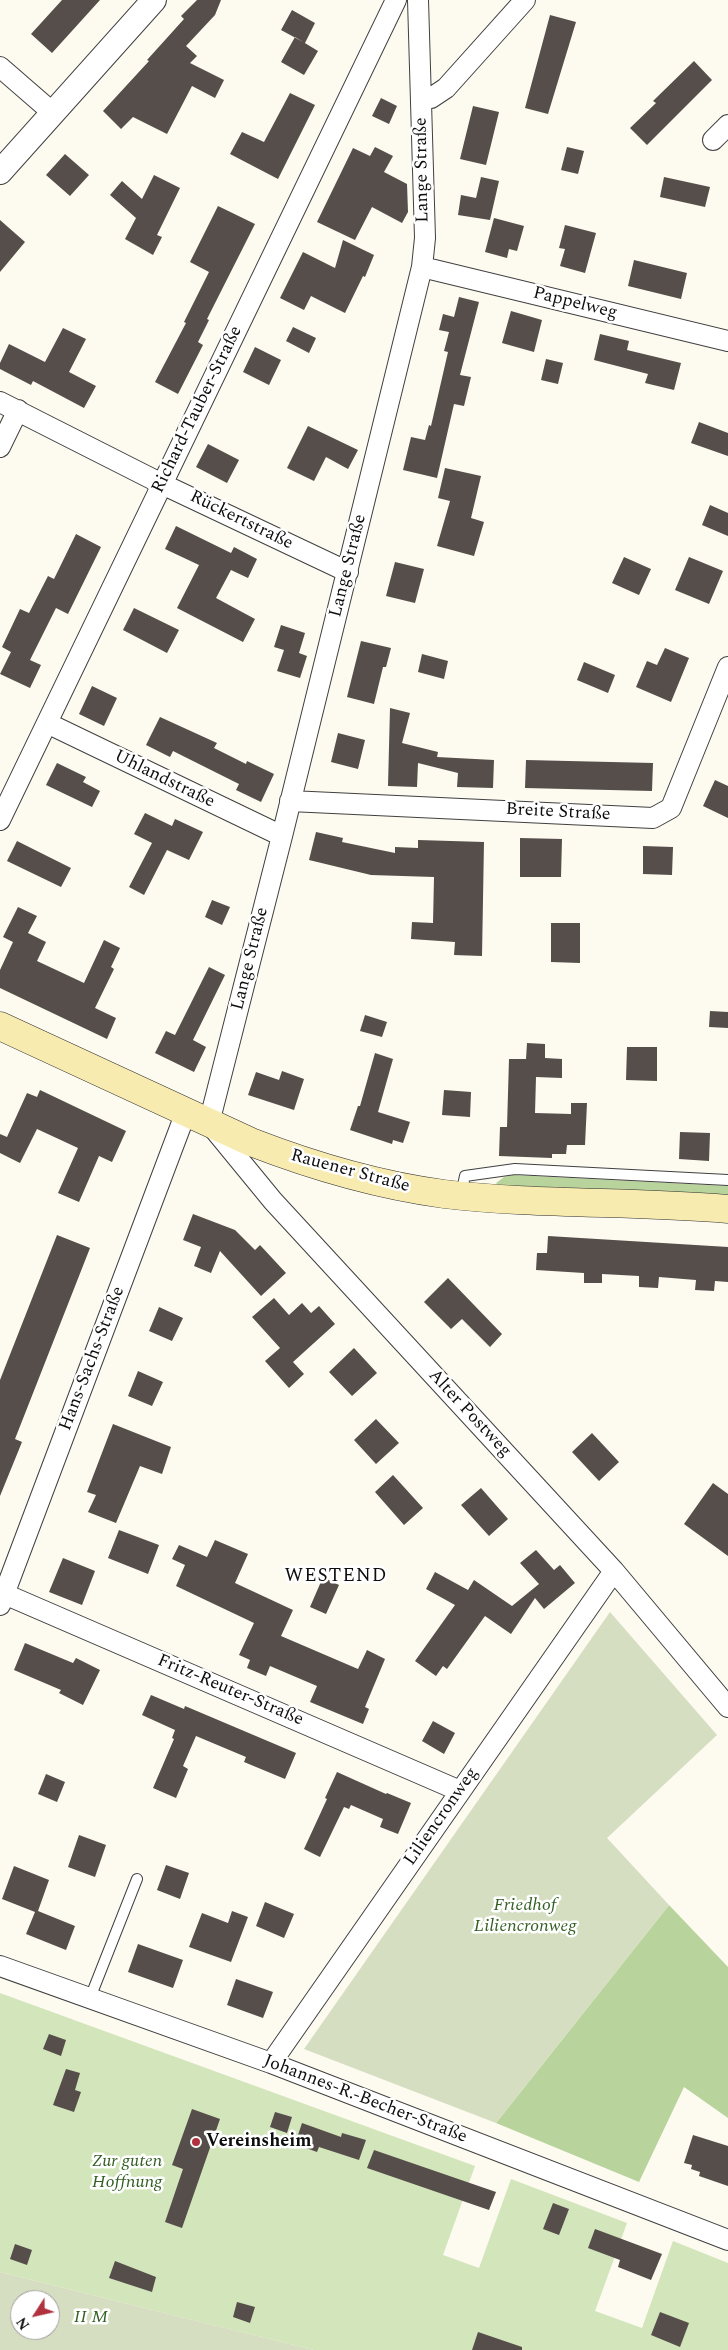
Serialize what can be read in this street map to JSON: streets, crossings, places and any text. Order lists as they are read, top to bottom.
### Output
{
  "streets": {
    "main road": ["Rauener Straße"],
    "street": [
      "Lange Straße",
      "Pappelweg",
      "Richard-Tauber-Straße",
      "Rückertstraße",
      "Uhlandstraße",
      "Breite Straße",
      "Hans-Sachs-Straße",
      "Alter Postweg",
      "Fritz-Reuter-Straße",
      "Liliencronweg",
      "Johannes-R.-Becher-Straße"
    ]
  },
  "crossings": [
    ["Lange Straße", "Pappelweg"],
    ["Lange Straße", "Rückertstraße"],
    ["Lange Straße", "Uhlandstraße"],
    ["Lange Straße", "Breite Straße"],
    ["Lange Straße", "Rauener Straße"],
    ["Lange Straße", "Hans-Sachs-Straße"],
    ["Lange Straße", "Alter Postweg"],
    ["Richard-Tauber-Straße", "Rückertstraße"],
    ["Richard-Tauber-Straße", "Uhlandstraße"],
    ["Rauener Straße", "Hans-Sachs-Straße"],
    ["Rauener Straße", "Alter Postweg"],
    ["Hans-Sachs-Straße", "Alter Postweg"],
    ["Hans-Sachs-Straße", "Fritz-Reuter-Straße"],
    ["Alter Postweg", "Liliencronweg"],
    ["Fritz-Reuter-Straße", "Liliencronweg"],
    ["Liliencronweg", "Johannes-R.-Becher-Straße"]
  ],
  "districts": ["WESTEND"],
  "parks": ["Friedhof Liliencronweg", "Zur guten Hoffnung", "II M"],
  "places": ["Vereinsheim"],
  "north": "bottom left"
}
